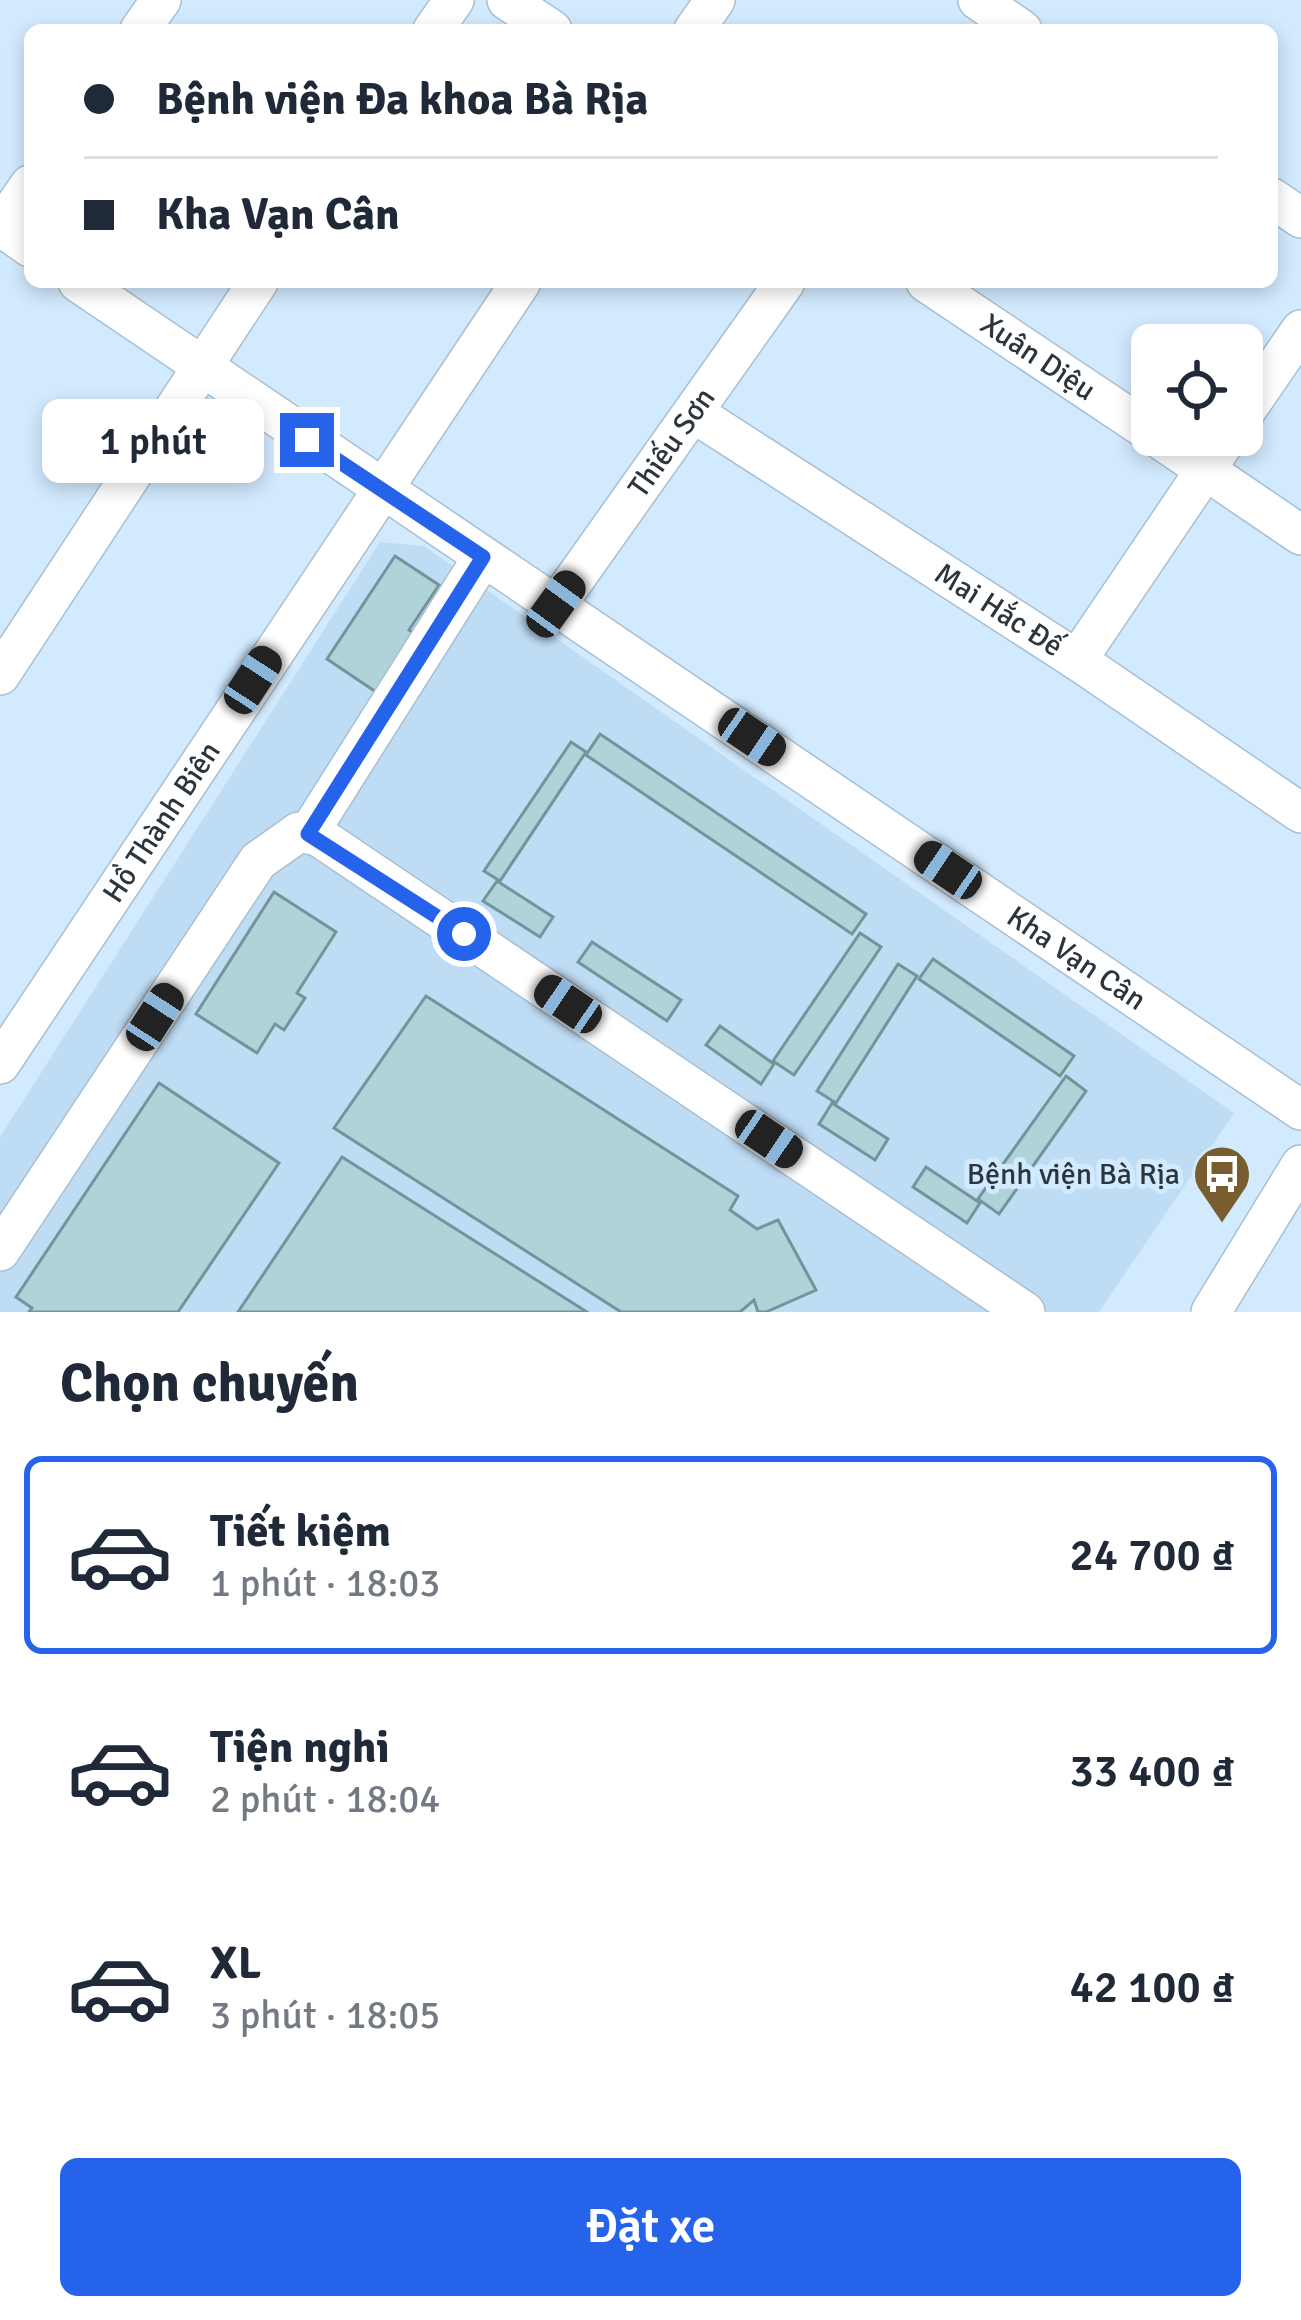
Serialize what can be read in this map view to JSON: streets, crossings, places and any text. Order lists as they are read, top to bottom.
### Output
{
  "streets": {
    "street": [
      "Xuân Diệu",
      "Thiếu Sơn",
      "Mai Hắc Đế",
      "Hồ Thành Biên",
      "Kha Vạn Cân"
    ]
  },
  "crossings": [
    ["Thiếu Sơn", "Mai Hắc Đế"],
    ["Thiếu Sơn", "Kha Vạn Cân"],
    ["Hồ Thành Biên", "Kha Vạn Cân"]
  ],
  "places": {
    "bus stop": ["Bệnh viện Bà Rịa"]
  },
  "page": {
    "banner": ["Bệnh viện Đa khoa Bà Rịa", "Kha Vạn Cân"],
    "bubble": "1 phút",
    "heading": "Chọn chuyến",
    "list": [
      {
        "name": "Tiết kiệm",
        "note": "1 phút · 18:03",
        "value": "24 700 ₫"
      },
      {
        "name": "Tiện nghi",
        "note": "2 phút · 18:04",
        "value": "33 400 ₫"
      },
      {
        "name": "XL",
        "note": "3 phút · 18:05",
        "value": "42 100 ₫"
      }
    ],
    "buttons": "Đặt xe"
  }
}
